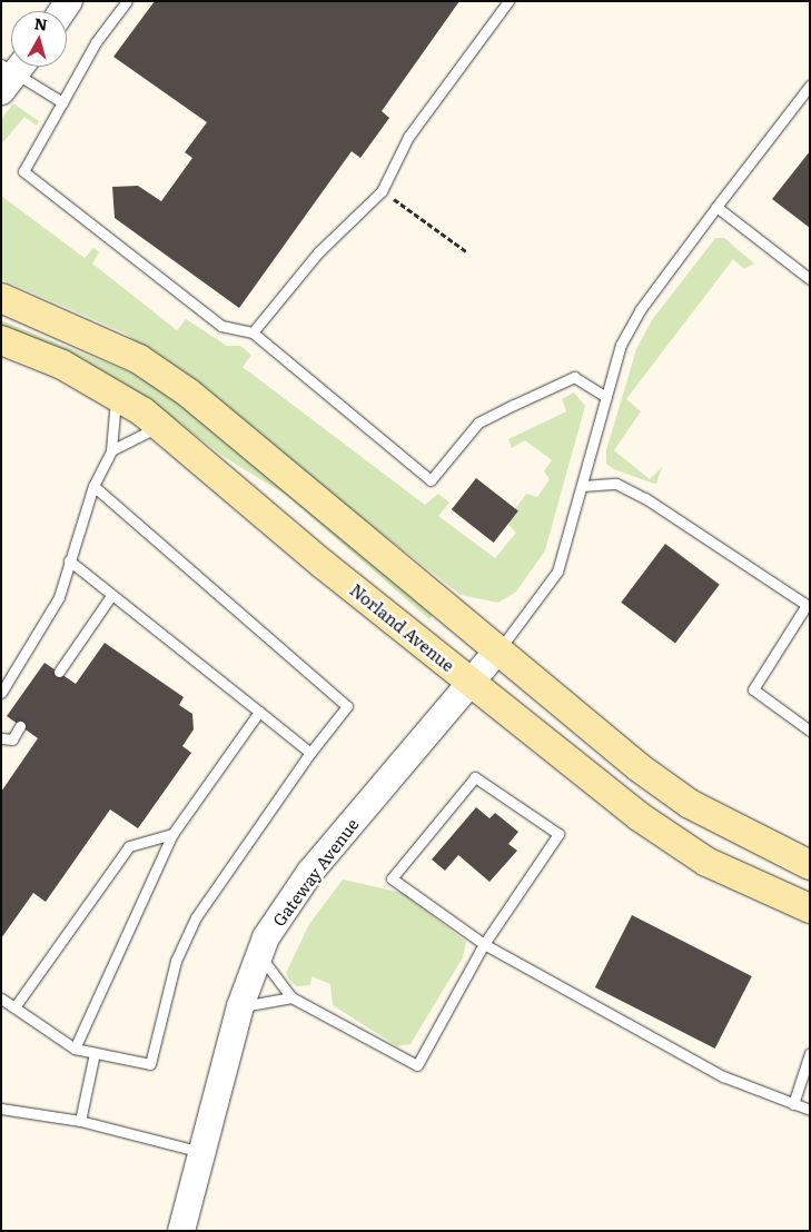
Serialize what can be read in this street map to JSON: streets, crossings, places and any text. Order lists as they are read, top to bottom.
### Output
{
  "streets": {
    "main road": ["Norland Avenue"],
    "street": ["Gateway Avenue"]
  },
  "crossings": [
    ["Norland Avenue", "Gateway Avenue"]
  ],
  "north": "top"
}
